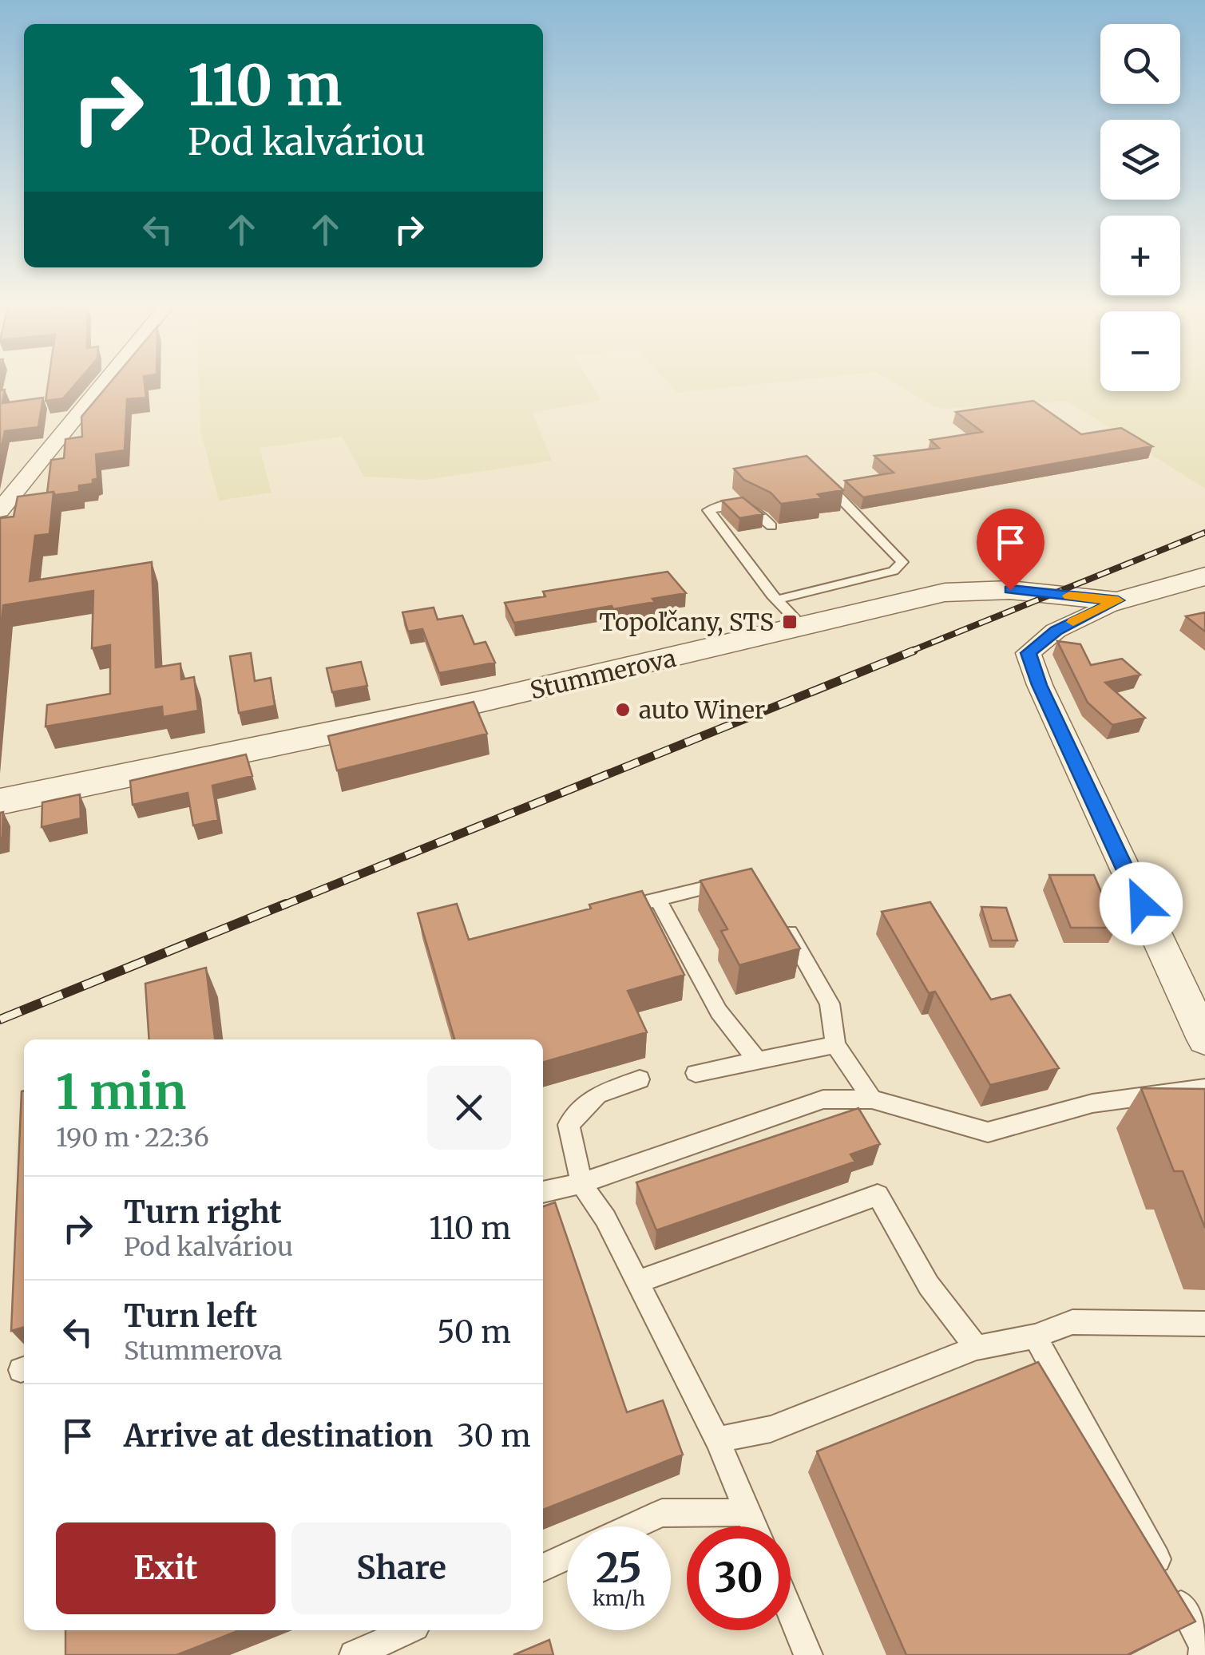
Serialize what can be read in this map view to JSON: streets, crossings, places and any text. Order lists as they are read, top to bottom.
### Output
{
  "streets": {
    "street": ["Stummerova"]
  },
  "places": {
    "transit": ["Topoľčany, STS"],
    "other": ["auto Winer"]
  },
  "page": {
    "map_buttons": ["+", "−"],
    "turn": ["110 m", "Pod kalváriou"],
    "heading": ["1 min", "190 m · 22:36"],
    "list": [
      {
        "name": "Turn right",
        "note": "Pod kalváriou",
        "value": "110 m"
      },
      {
        "name": "Turn left",
        "note": "Stummerova",
        "value": "50 m"
      },
      {
        "name": "Arrive at destination",
        "value": "30 m"
      }
    ],
    "buttons": ["Exit", "Share"],
    "speed": "25 km/h",
    "limit": "30"
  }
}
